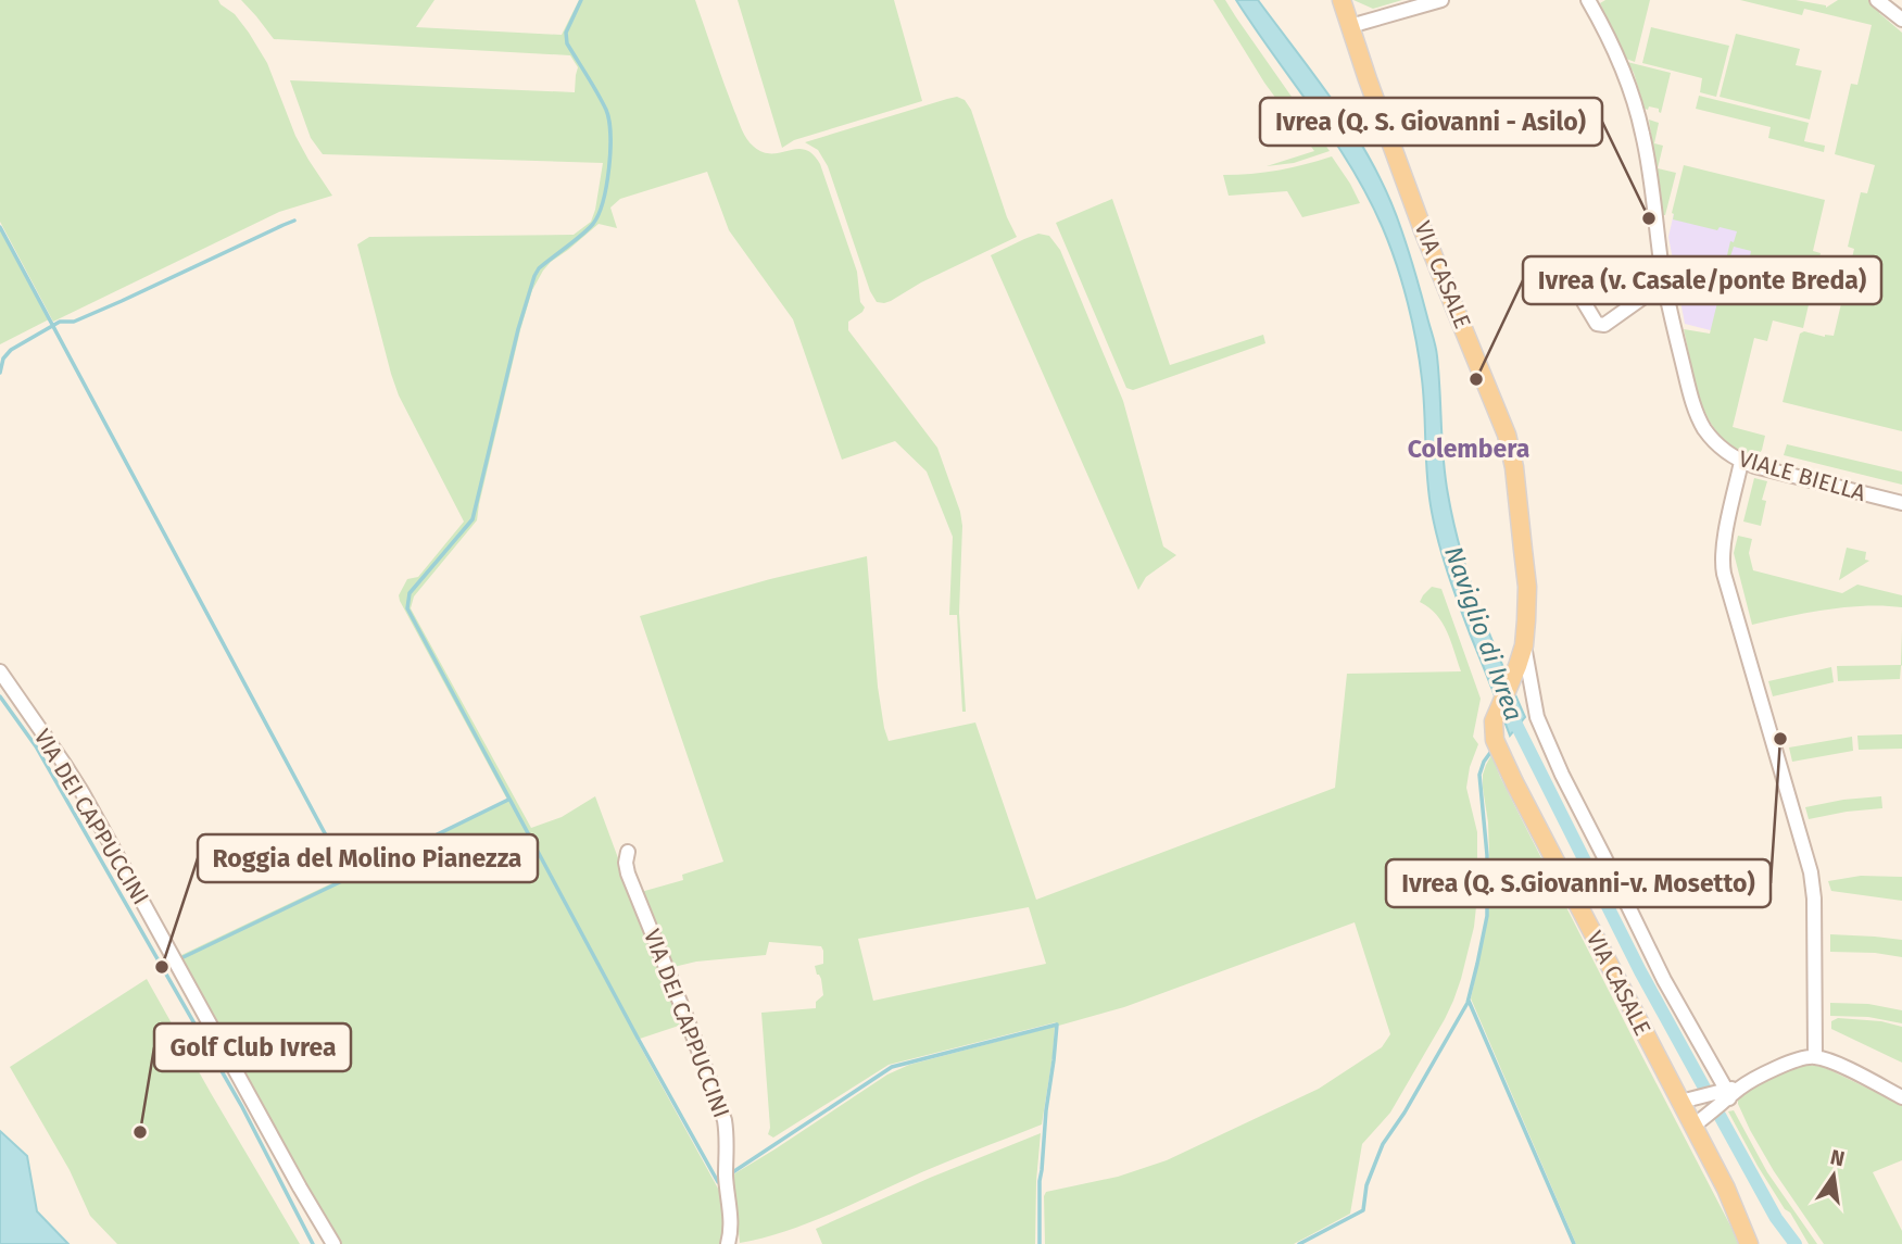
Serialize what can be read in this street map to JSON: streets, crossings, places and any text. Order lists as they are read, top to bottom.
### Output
{
  "streets": {
    "main road": ["VIA CASALE"],
    "street": ["VIALE BIELLA", "VIA DEI CAPPUCCINI"]
  },
  "districts": ["Colembera"],
  "water": ["Naviglio di Ivrea"],
  "places": [
    "Ivrea (Q. S. Giovanni - Asilo)",
    "Ivrea (v. Casale/ponte Breda)",
    "Ivrea (Q. S.Giovanni-v. Mosetto)",
    "Roggia del Molino Pianezza",
    "Golf Club Ivrea"
  ],
  "north": "top"
}
